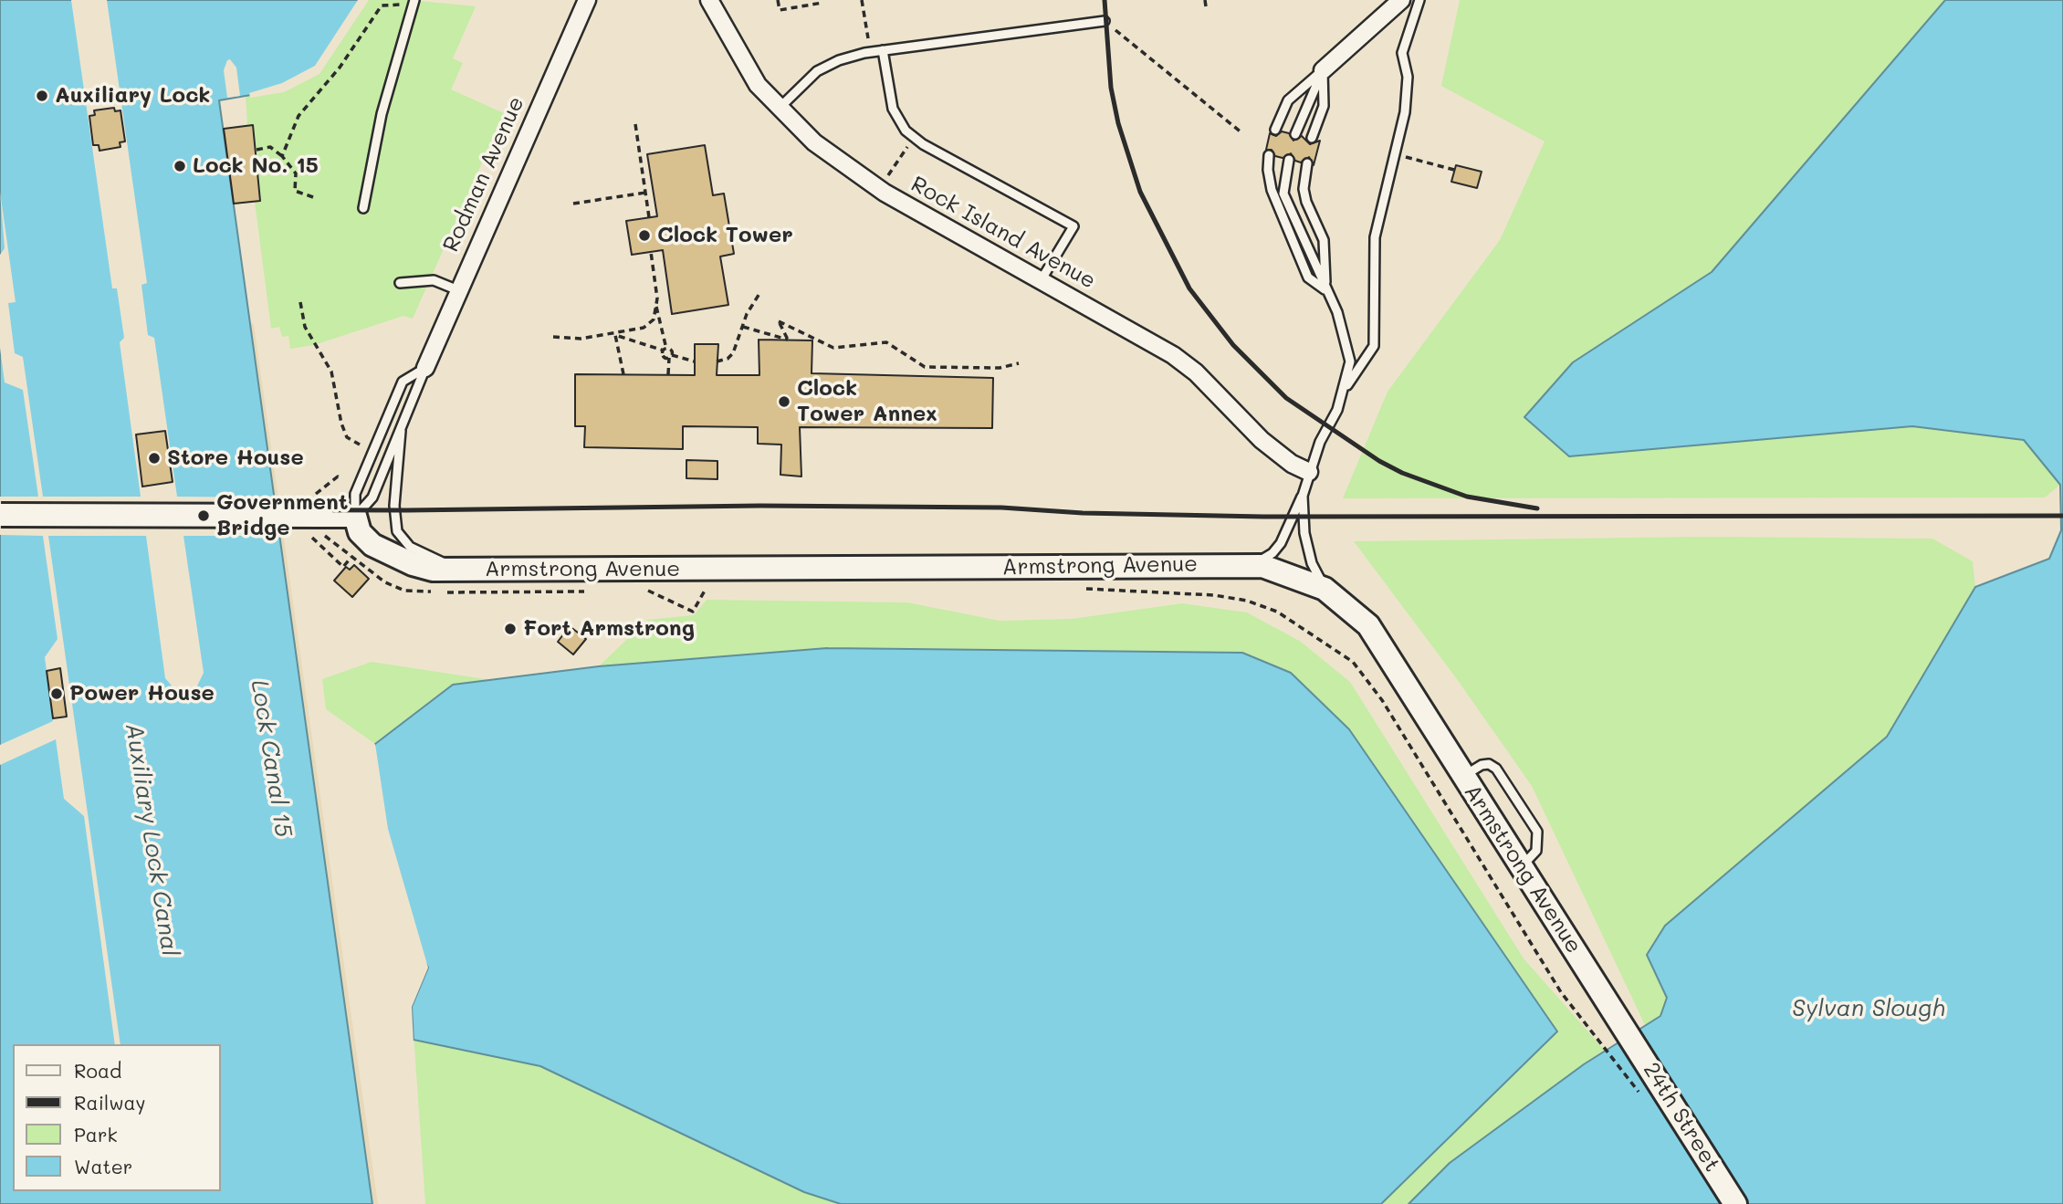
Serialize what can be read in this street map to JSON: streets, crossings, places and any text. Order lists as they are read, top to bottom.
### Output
{
  "streets": {
    "street": [
      "Rodman Avenue",
      "Rock Island Avenue",
      "Armstrong Avenue",
      "24th Street"
    ]
  },
  "crossings": [
    ["Rodman Avenue", "Armstrong Avenue"],
    ["Armstrong Avenue", "24th Street"]
  ],
  "water": ["Lock Canal 15", "Auxiliary Lock Canal", "Sylvan Slough"],
  "places": [
    "Auxiliary Lock",
    "Lock No. 15",
    "Clock Tower",
    "Clock Tower Annex",
    "Store House",
    "Government Bridge",
    "Fort Armstrong",
    "Power House"
  ],
  "legend": [
    "Road",
    "Railway",
    "Park",
    "Water"
  ]
}
